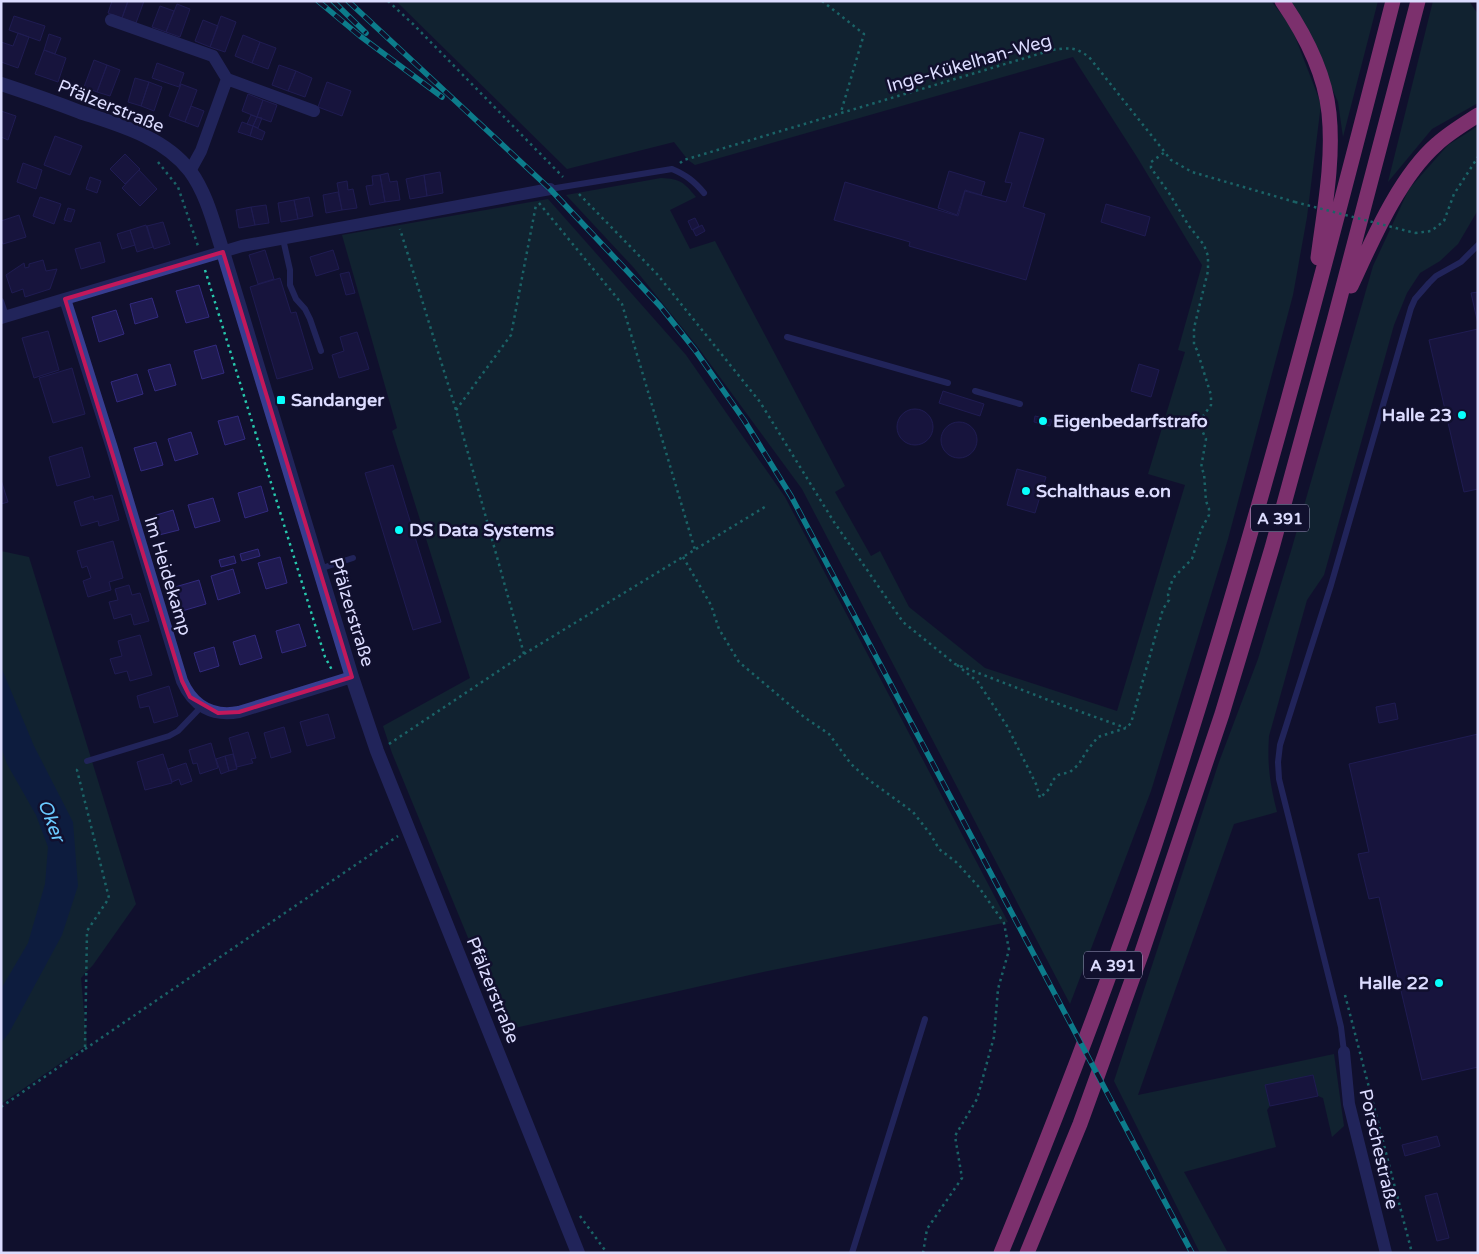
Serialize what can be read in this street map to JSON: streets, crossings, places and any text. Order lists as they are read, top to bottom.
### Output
{
  "streets": {
    "highway": ["A 391"],
    "street": ["Pfälzerstraße", "Im Heidekamp", "Porschestraße"],
    "path": ["Inge-Kükelhan-Weg"]
  },
  "water": ["Oker"],
  "places": {
    "transit": ["Sandanger"],
    "other": [
      "Halle 23",
      "Eigenbedarfstrafo",
      "Schalthaus e.on",
      "DS Data Systems",
      "Halle 22"
    ]
  }
}
